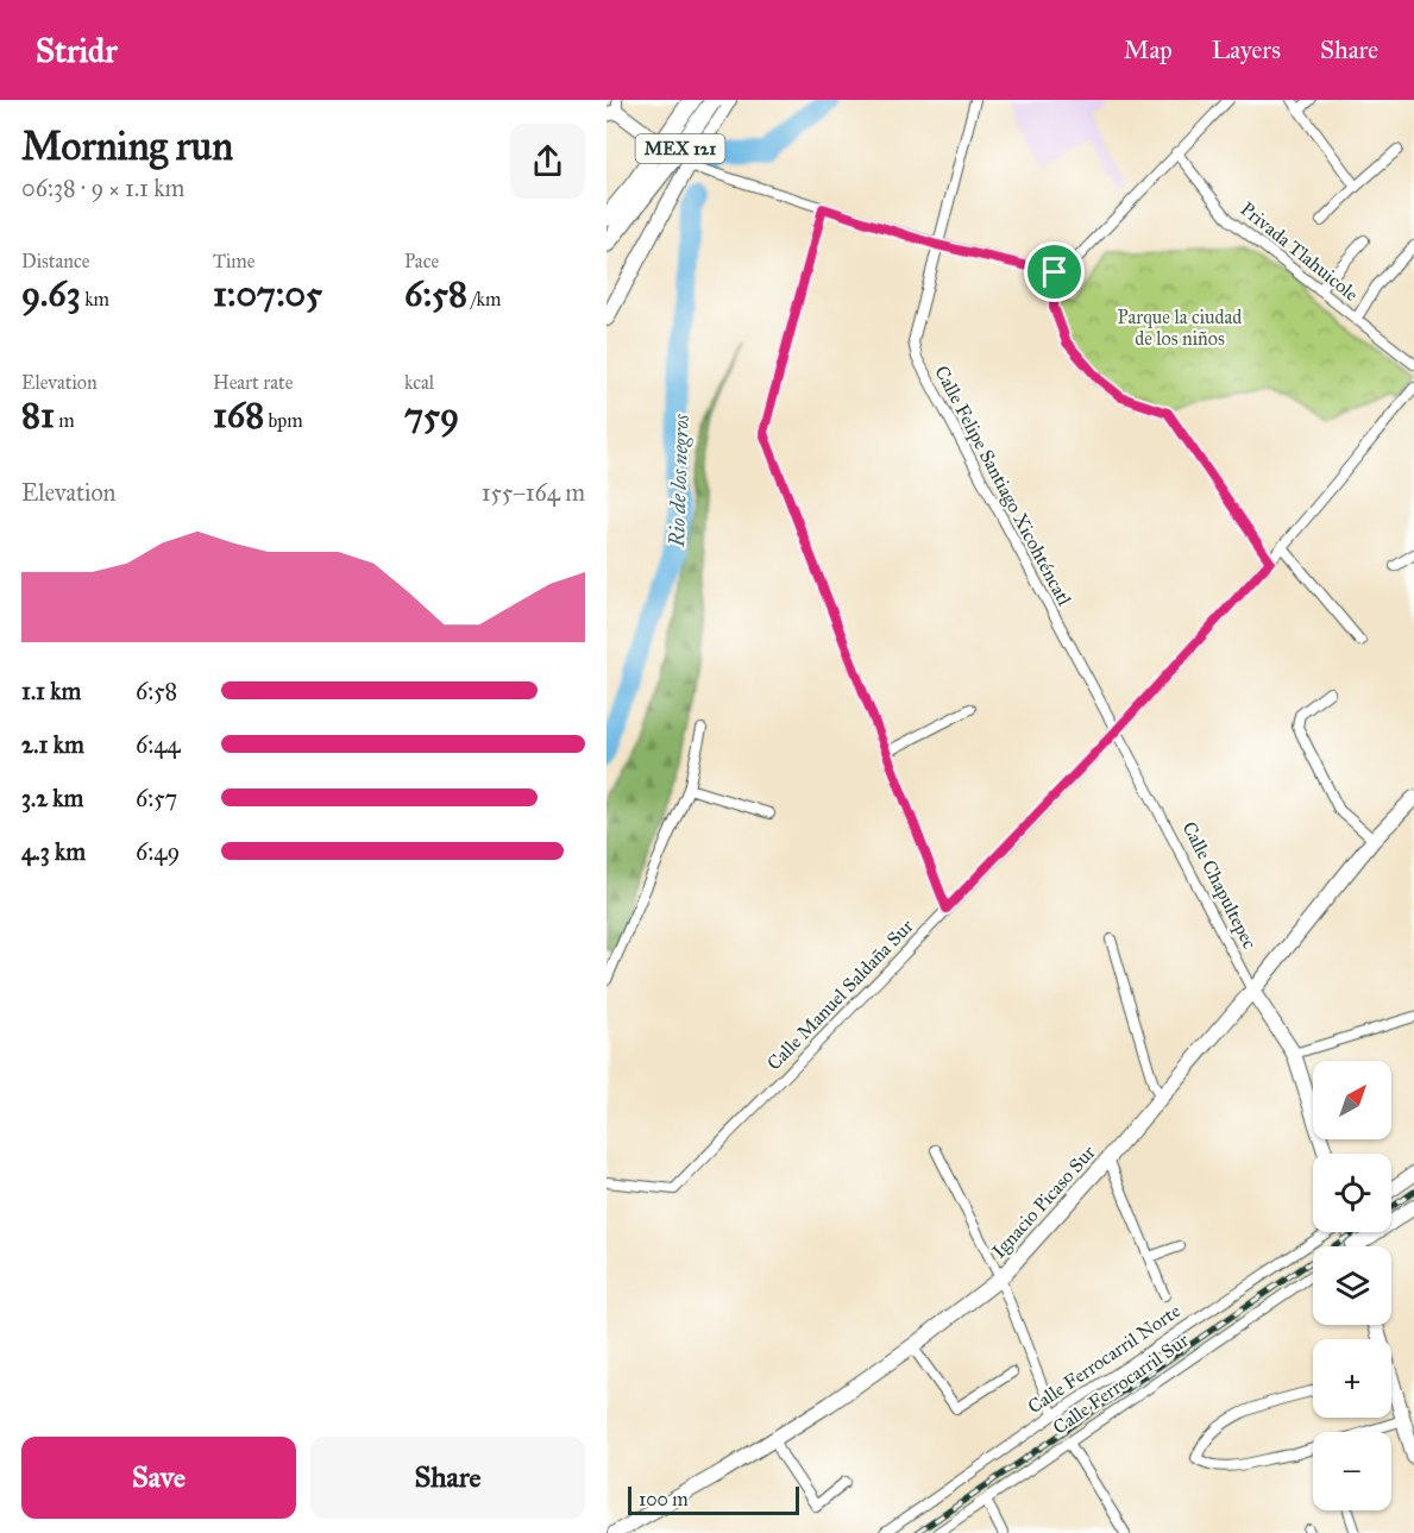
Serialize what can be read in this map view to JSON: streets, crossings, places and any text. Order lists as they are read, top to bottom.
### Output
{
  "streets": {
    "main road": ["MEX 121", "Calle Chapultepec", "Ignacio Picaso Sur"],
    "street": [
      "Privada Tlahuicole",
      "Calle Felipe Santiago Xicohténcatl",
      "Calle Manuel Saldaña Sur",
      "Calle Ferrocarril Norte",
      "Calle Ferrocarril Sur"
    ]
  },
  "crossings": [
    ["Calle Felipe Santiago Xicohténcatl", "Calle Chapultepec"],
    ["Calle Felipe Santiago Xicohténcatl", "Calle Manuel Saldaña Sur"],
    ["Calle Chapultepec", "Calle Manuel Saldaña Sur"],
    ["Calle Chapultepec", "Ignacio Picaso Sur"]
  ],
  "water": ["Rio de los negros"],
  "parks": ["Parque la ciudad de los niños"],
  "scale_bar": "100 m",
  "north": "top right",
  "page": {
    "header": "Stridr",
    "nav": ["Map", "Layers", "Share"],
    "heading": ["Morning run", "06:38 · 9 × 1.1 km"],
    "stats": [
      ["Distance", "9.63 km"],
      ["Time", "1:07:05"],
      ["Pace", "6:58 /km"],
      ["Elevation", "81 m"],
      ["Heart rate", "168 bpm"],
      ["kcal", "759"]
    ],
    "chart": ["Elevation", "155–164 m"],
    "list": [
      {
        "name": "1.1 km",
        "note": "6:58"
      },
      {
        "name": "2.1 km",
        "note": "6:44"
      },
      {
        "name": "3.2 km",
        "note": "6:57"
      },
      {
        "name": "4.3 km",
        "note": "6:49"
      }
    ],
    "map_buttons": ["+", "−"],
    "buttons": ["Save", "Share"],
    "scale": "100 m"
  }
}
